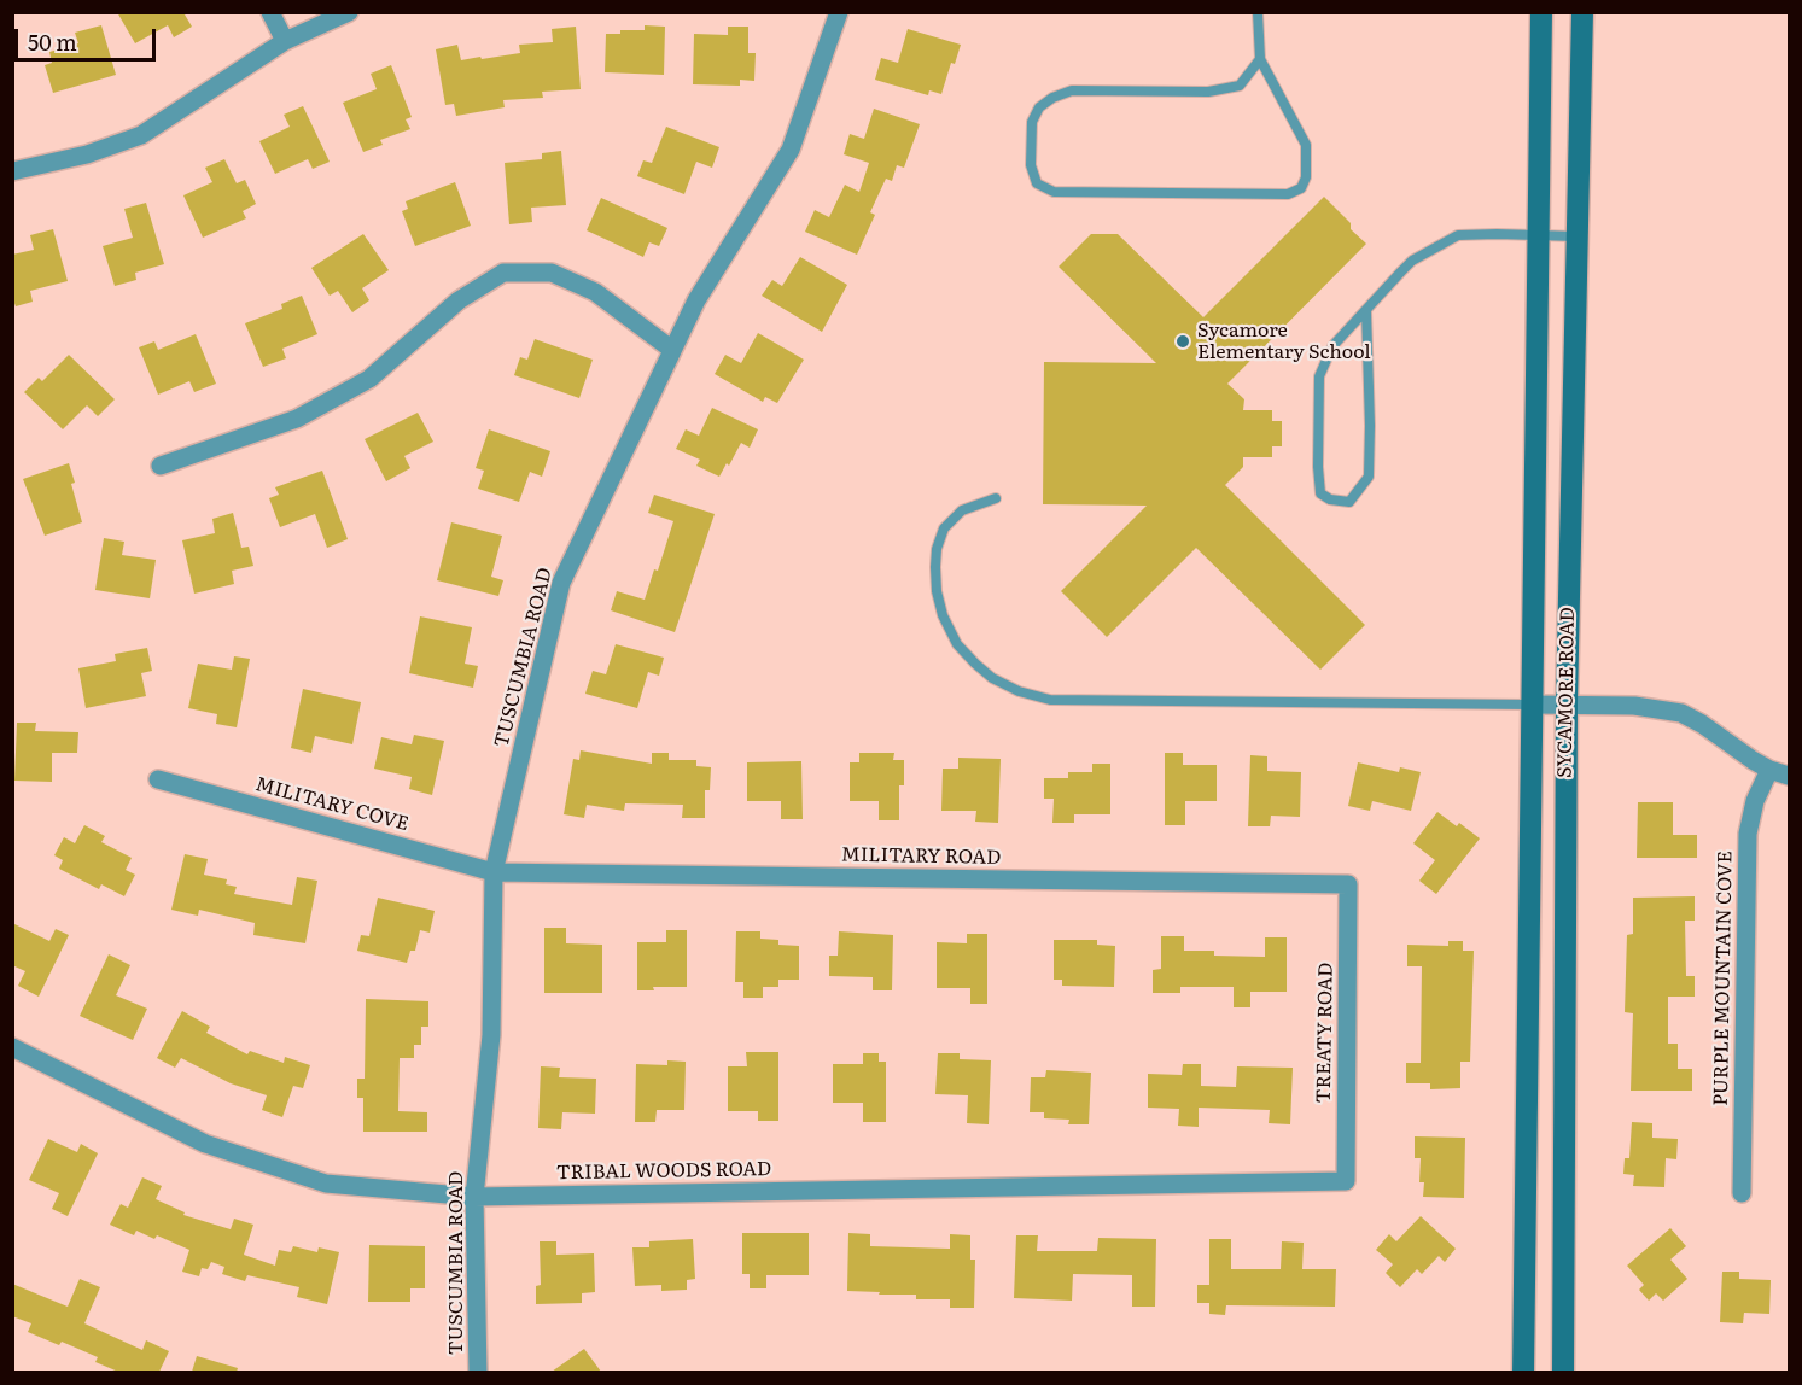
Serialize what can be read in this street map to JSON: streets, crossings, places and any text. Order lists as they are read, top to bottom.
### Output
{
  "streets": {
    "street": [
      "TUSCUMBIA ROAD",
      "SYCAMORE ROAD",
      "MILITARY COVE",
      "MILITARY ROAD",
      "PURPLE MOUNTAIN COVE",
      "TREATY ROAD",
      "TRIBAL WOODS ROAD"
    ]
  },
  "crossings": [
    ["TUSCUMBIA ROAD", "MILITARY COVE"],
    ["TUSCUMBIA ROAD", "MILITARY ROAD"],
    ["TUSCUMBIA ROAD", "TRIBAL WOODS ROAD"],
    ["MILITARY COVE", "MILITARY ROAD"],
    ["MILITARY ROAD", "TREATY ROAD"],
    ["TREATY ROAD", "TRIBAL WOODS ROAD"]
  ],
  "places": ["Sycamore Elementary School"],
  "scale_bar": "50 m"
}
